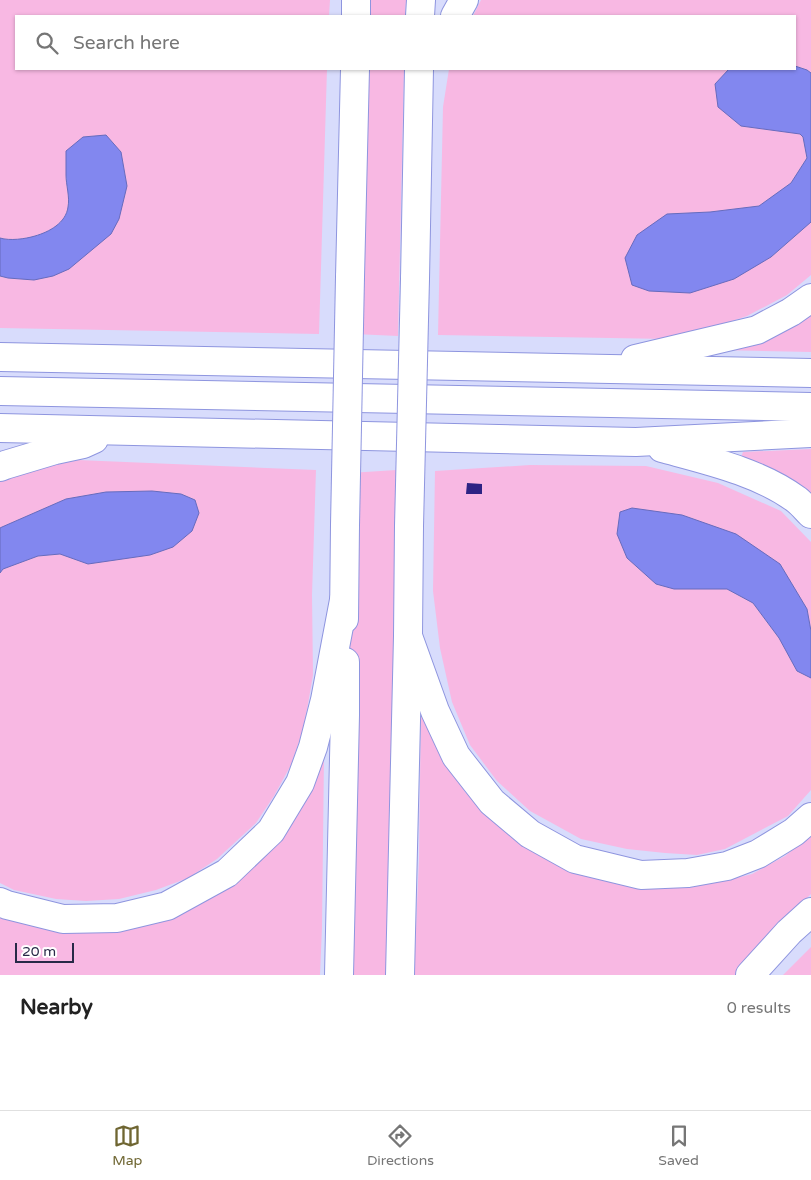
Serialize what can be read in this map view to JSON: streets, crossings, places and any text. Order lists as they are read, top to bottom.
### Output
{
  "scale_bar": "20 m",
  "page": {
    "search": "Search here",
    "scale": "20 m",
    "heading": ["Nearby", "0 results"],
    "nav": ["Map", "Directions", "Saved"]
  }
}
